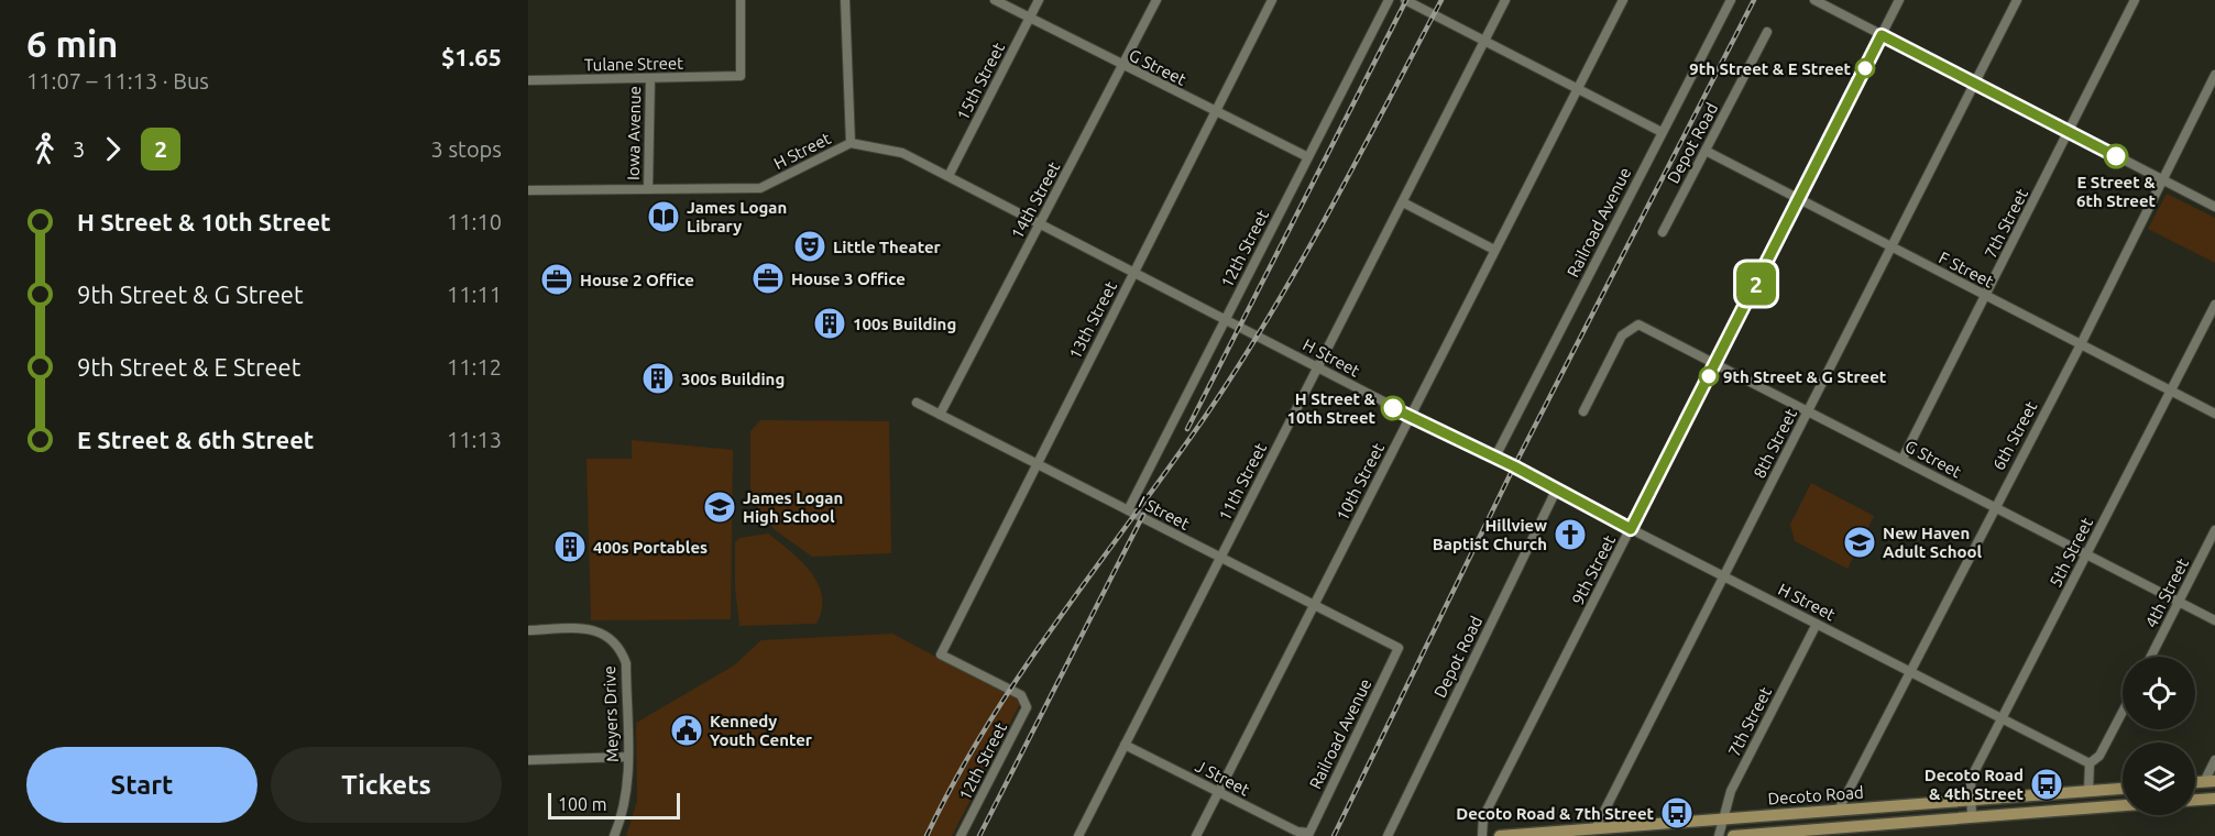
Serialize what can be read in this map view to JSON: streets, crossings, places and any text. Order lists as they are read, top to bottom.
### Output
{
  "streets": {
    "main road": ["Decoto Road"],
    "street": [
      "Tulane Street",
      "G Street",
      "15th Street",
      "Iowa Avenue",
      "Depot Road",
      "H Street",
      "14th Street",
      "Railroad Avenue",
      "7th Street",
      "12th Street",
      "F Street",
      "13th Street",
      "6th Street",
      "8th Street",
      "11th Street",
      "10th Street",
      "I Street",
      "5th Street",
      "9th Street",
      "4th Street",
      "Meyers Drive",
      "J Street"
    ]
  },
  "crossings": [
    ["Tulane Street", "Iowa Avenue"],
    ["G Street", "15th Street"],
    ["G Street", "14th Street"],
    ["G Street", "7th Street"],
    ["G Street", "12th Street"],
    ["G Street", "13th Street"],
    ["G Street", "6th Street"],
    ["G Street", "8th Street"],
    ["G Street", "5th Street"],
    ["G Street", "9th Street"],
    ["G Street", "4th Street"],
    ["15th Street", "H Street"],
    ["Iowa Avenue", "H Street"],
    ["Depot Road", "H Street"],
    ["Depot Road", "F Street"],
    ["H Street", "14th Street"],
    ["H Street", "Railroad Avenue"],
    ["H Street", "7th Street"],
    ["H Street", "12th Street"],
    ["H Street", "13th Street"],
    ["H Street", "6th Street"],
    ["H Street", "8th Street"],
    ["H Street", "11th Street"],
    ["H Street", "10th Street"],
    ["H Street", "5th Street"],
    ["H Street", "9th Street"],
    ["14th Street", "I Street"],
    ["Railroad Avenue", "I Street"],
    ["Railroad Avenue", "J Street"],
    ["7th Street", "F Street"],
    ["7th Street", "Decoto Road"],
    ["12th Street", "13th Street"],
    ["12th Street", "I Street"],
    ["F Street", "6th Street"],
    ["F Street", "8th Street"],
    ["F Street", "5th Street"],
    ["F Street", "9th Street"],
    ["13th Street", "I Street"],
    ["6th Street", "Decoto Road"],
    ["8th Street", "Decoto Road"],
    ["11th Street", "I Street"],
    ["11th Street", "J Street"],
    ["10th Street", "I Street"],
    ["10th Street", "J Street"],
    ["5th Street", "Decoto Road"]
  ],
  "places": {
    "other": [
      "9th Street & E Street",
      "E Street & 6th Street",
      "9th Street & G Street",
      "H Street & 10th Street"
    ],
    "library": ["James Logan Library"],
    "theatre": ["Little Theater"],
    "office": ["House 3 Office", "House 2 Office"],
    "building": ["100s Building", "300s Building", "400s Portables"],
    "school or university": ["James Logan High School", "New Haven Adult School"],
    "church": ["Hillview Baptist Church"],
    "public building": ["Kennedy Youth Center"],
    "bus stop": ["Decoto Road & 4th Street", "Decoto Road & 7th Street"]
  },
  "lines": ["bus line 2"],
  "scale_bar": "100 m",
  "page": {
    "heading": ["6 min", "11:07 – 11:13 · Bus", "$1.65"],
    "on_map": "2",
    "legs": ["3", "2", "3 stops"],
    "list": [
      {
        "name": "H Street & 10th Street",
        "value": "11:10"
      },
      {
        "name": "9th Street & G Street",
        "value": "11:11"
      },
      {
        "name": "9th Street & E Street",
        "value": "11:12"
      },
      {
        "name": "E Street & 6th Street",
        "value": "11:13"
      }
    ],
    "buttons": ["Start", "Tickets"],
    "scale": "100 m"
  }
}
